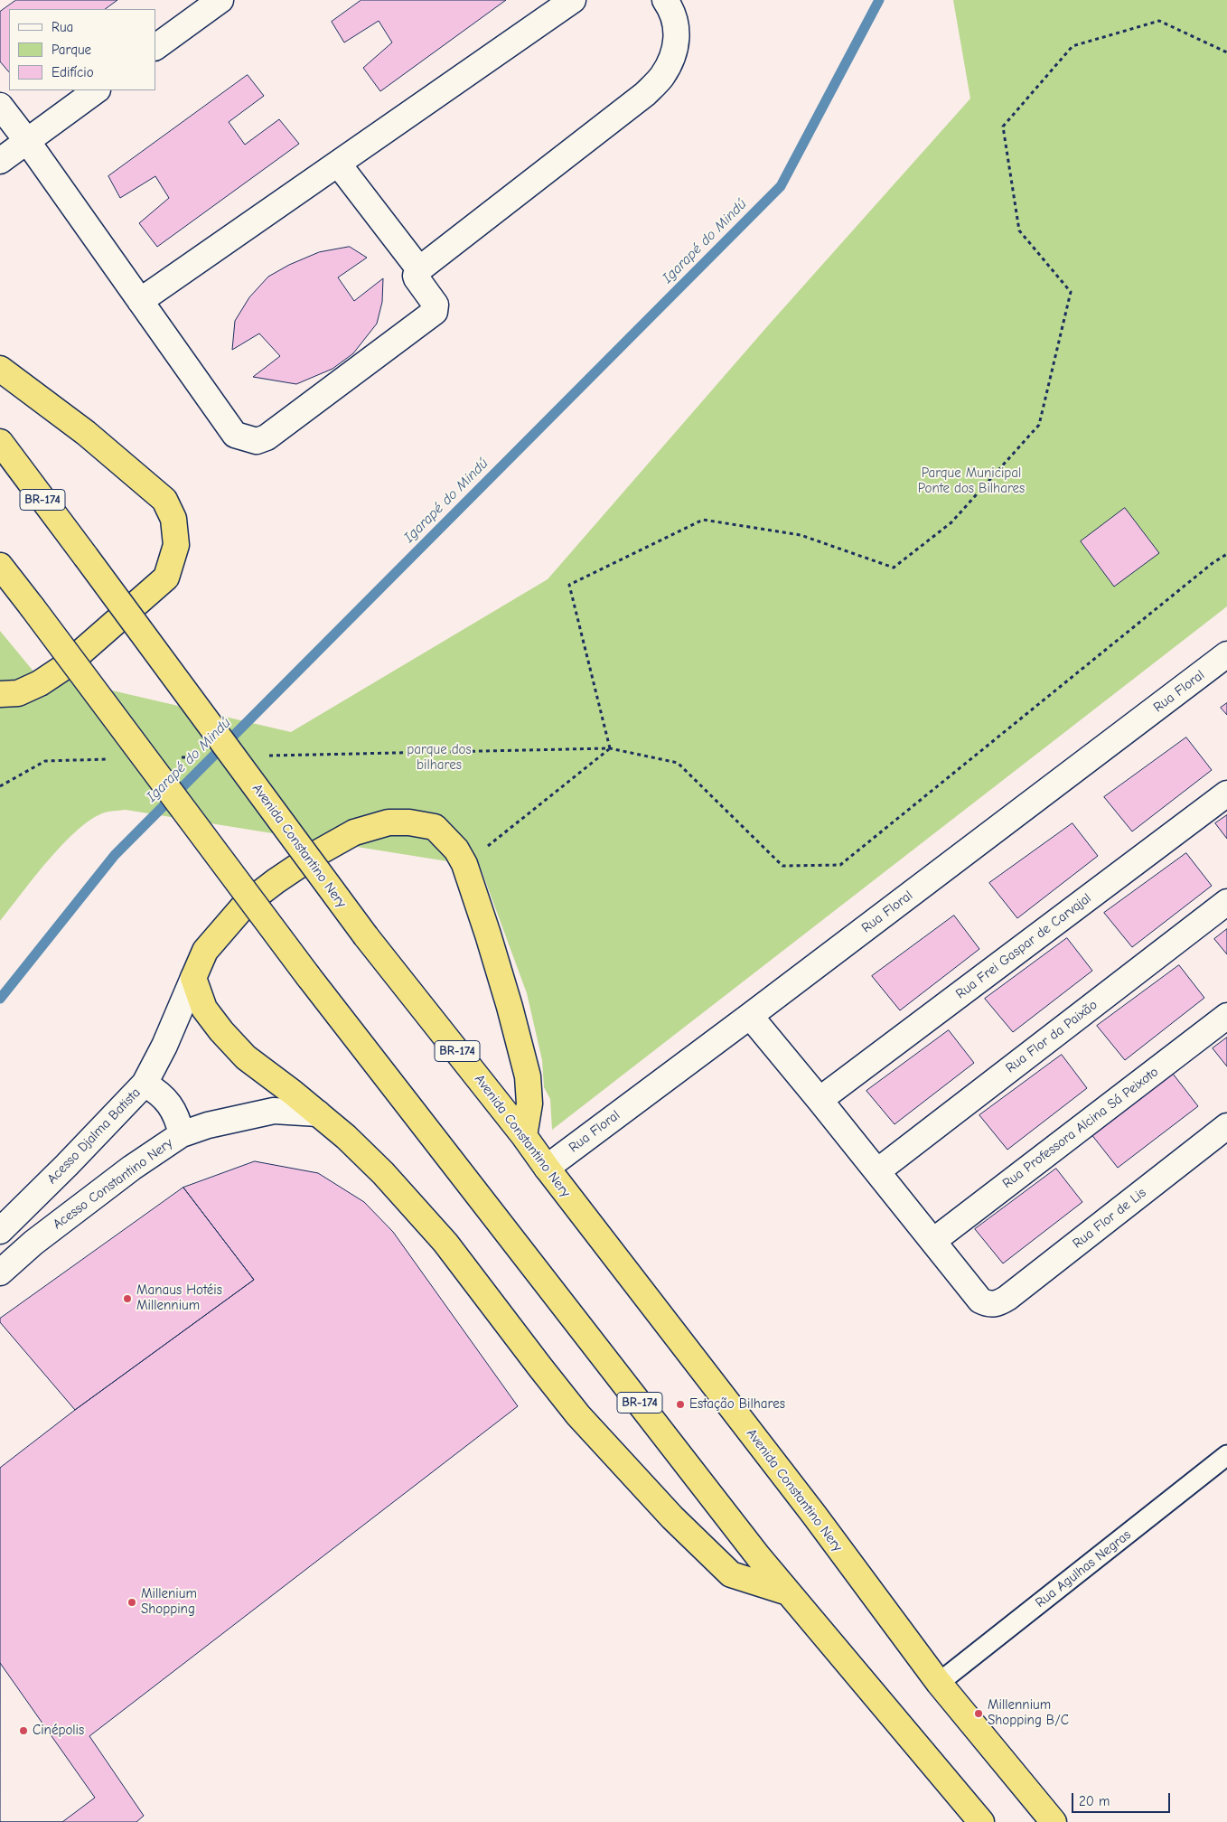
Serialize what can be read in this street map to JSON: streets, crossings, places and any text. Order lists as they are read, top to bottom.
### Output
{
  "streets": {
    "highway": ["BR-174", "Avenida Constantino Nery"],
    "street": [
      "Rua Floral",
      "Rua Frei Gaspar de Carvajal",
      "Rua Flor da Paixão",
      "Rua Professora Alcina Sá Peixoto",
      "Acesso Djalma Batista",
      "Acesso Constantino Nery",
      "Rua Flor de Lis"
    ],
    "lane": ["Rua Agulhas Negras"]
  },
  "crossings": [
    ["Rua Floral", "Avenida Constantino Nery"],
    ["Avenida Constantino Nery", "Rua Agulhas Negras"],
    ["Rua Professora Alcina Sá Peixoto", "Rua Flor de Lis"]
  ],
  "water": ["Igarapé do Mindú"],
  "parks": ["Parque Municipal Ponte dos Bilhares", "parque dos bilhares"],
  "places": [
    "Manaus Hotéis Millennium",
    "Estação Bilhares",
    "Millenium Shopping",
    "Millennium Shopping B/C",
    "Cinépolis"
  ],
  "legend": ["Rua", "Parque", "Edifício"],
  "scale_bar": "20 m"
}
